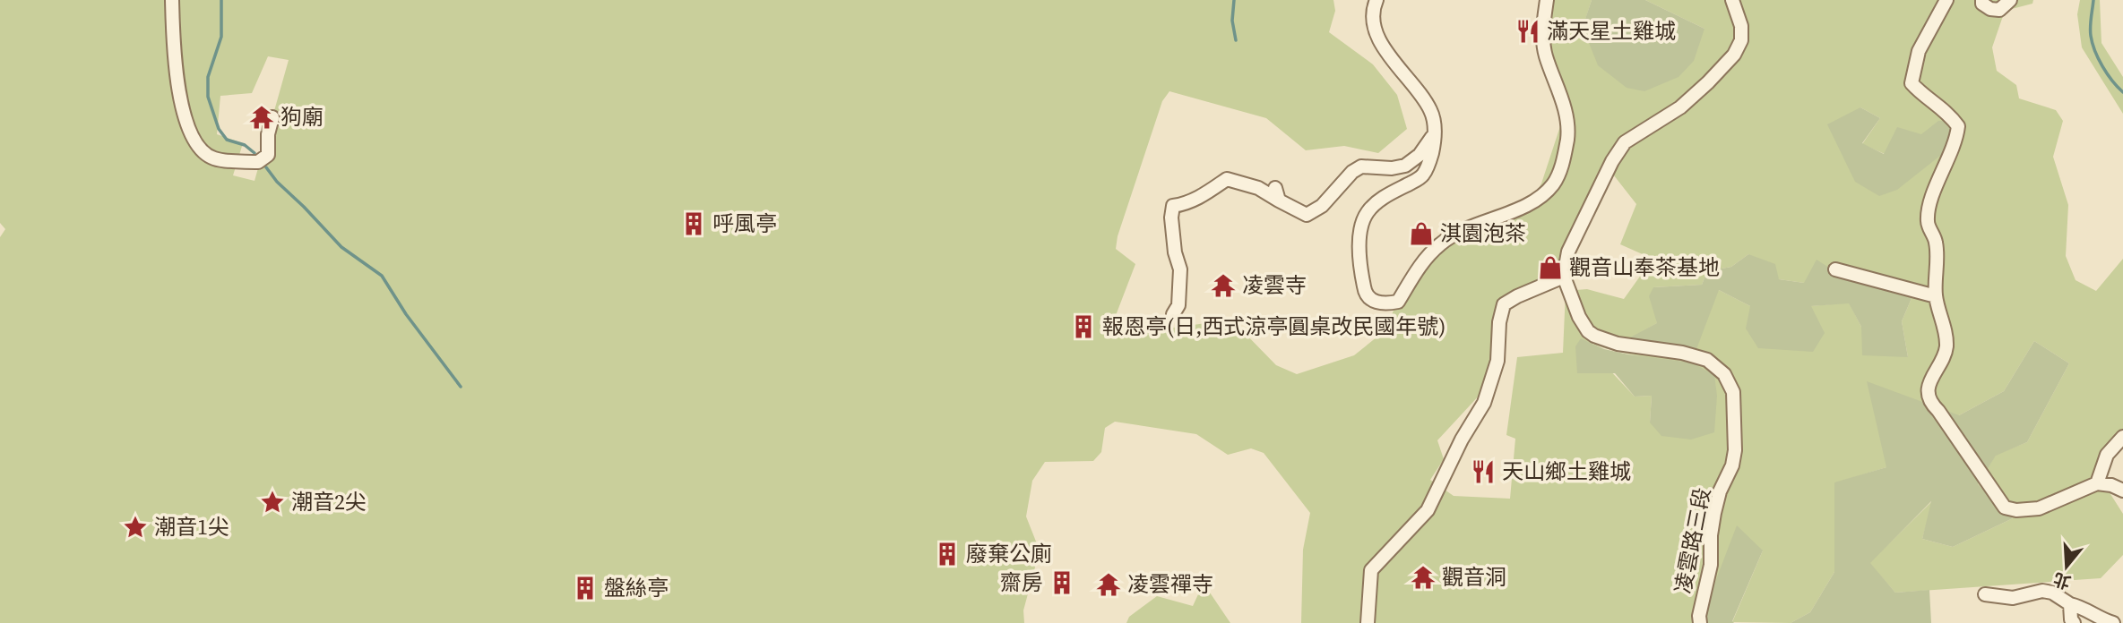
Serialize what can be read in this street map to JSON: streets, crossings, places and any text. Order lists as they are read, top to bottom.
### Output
{
  "streets": {
    "street": ["凌雲路三段"]
  },
  "places": {
    "restaurant": ["滿天星土雞城", "天山鄉土雞城"],
    "temple": [
      "狗廟",
      "凌雲寺",
      "觀音洞",
      "凌雲禪寺"
    ],
    "building": [
      "呼風亭",
      "報恩亭(日,西式涼亭圓桌改民國年號)",
      "廢棄公廁",
      "齋房",
      "盤絲亭"
    ],
    "shop": ["淇園泡茶", "觀音山奉茶基地"],
    "place": ["潮音2尖", "潮音1尖"]
  },
  "north": "bottom"
}
